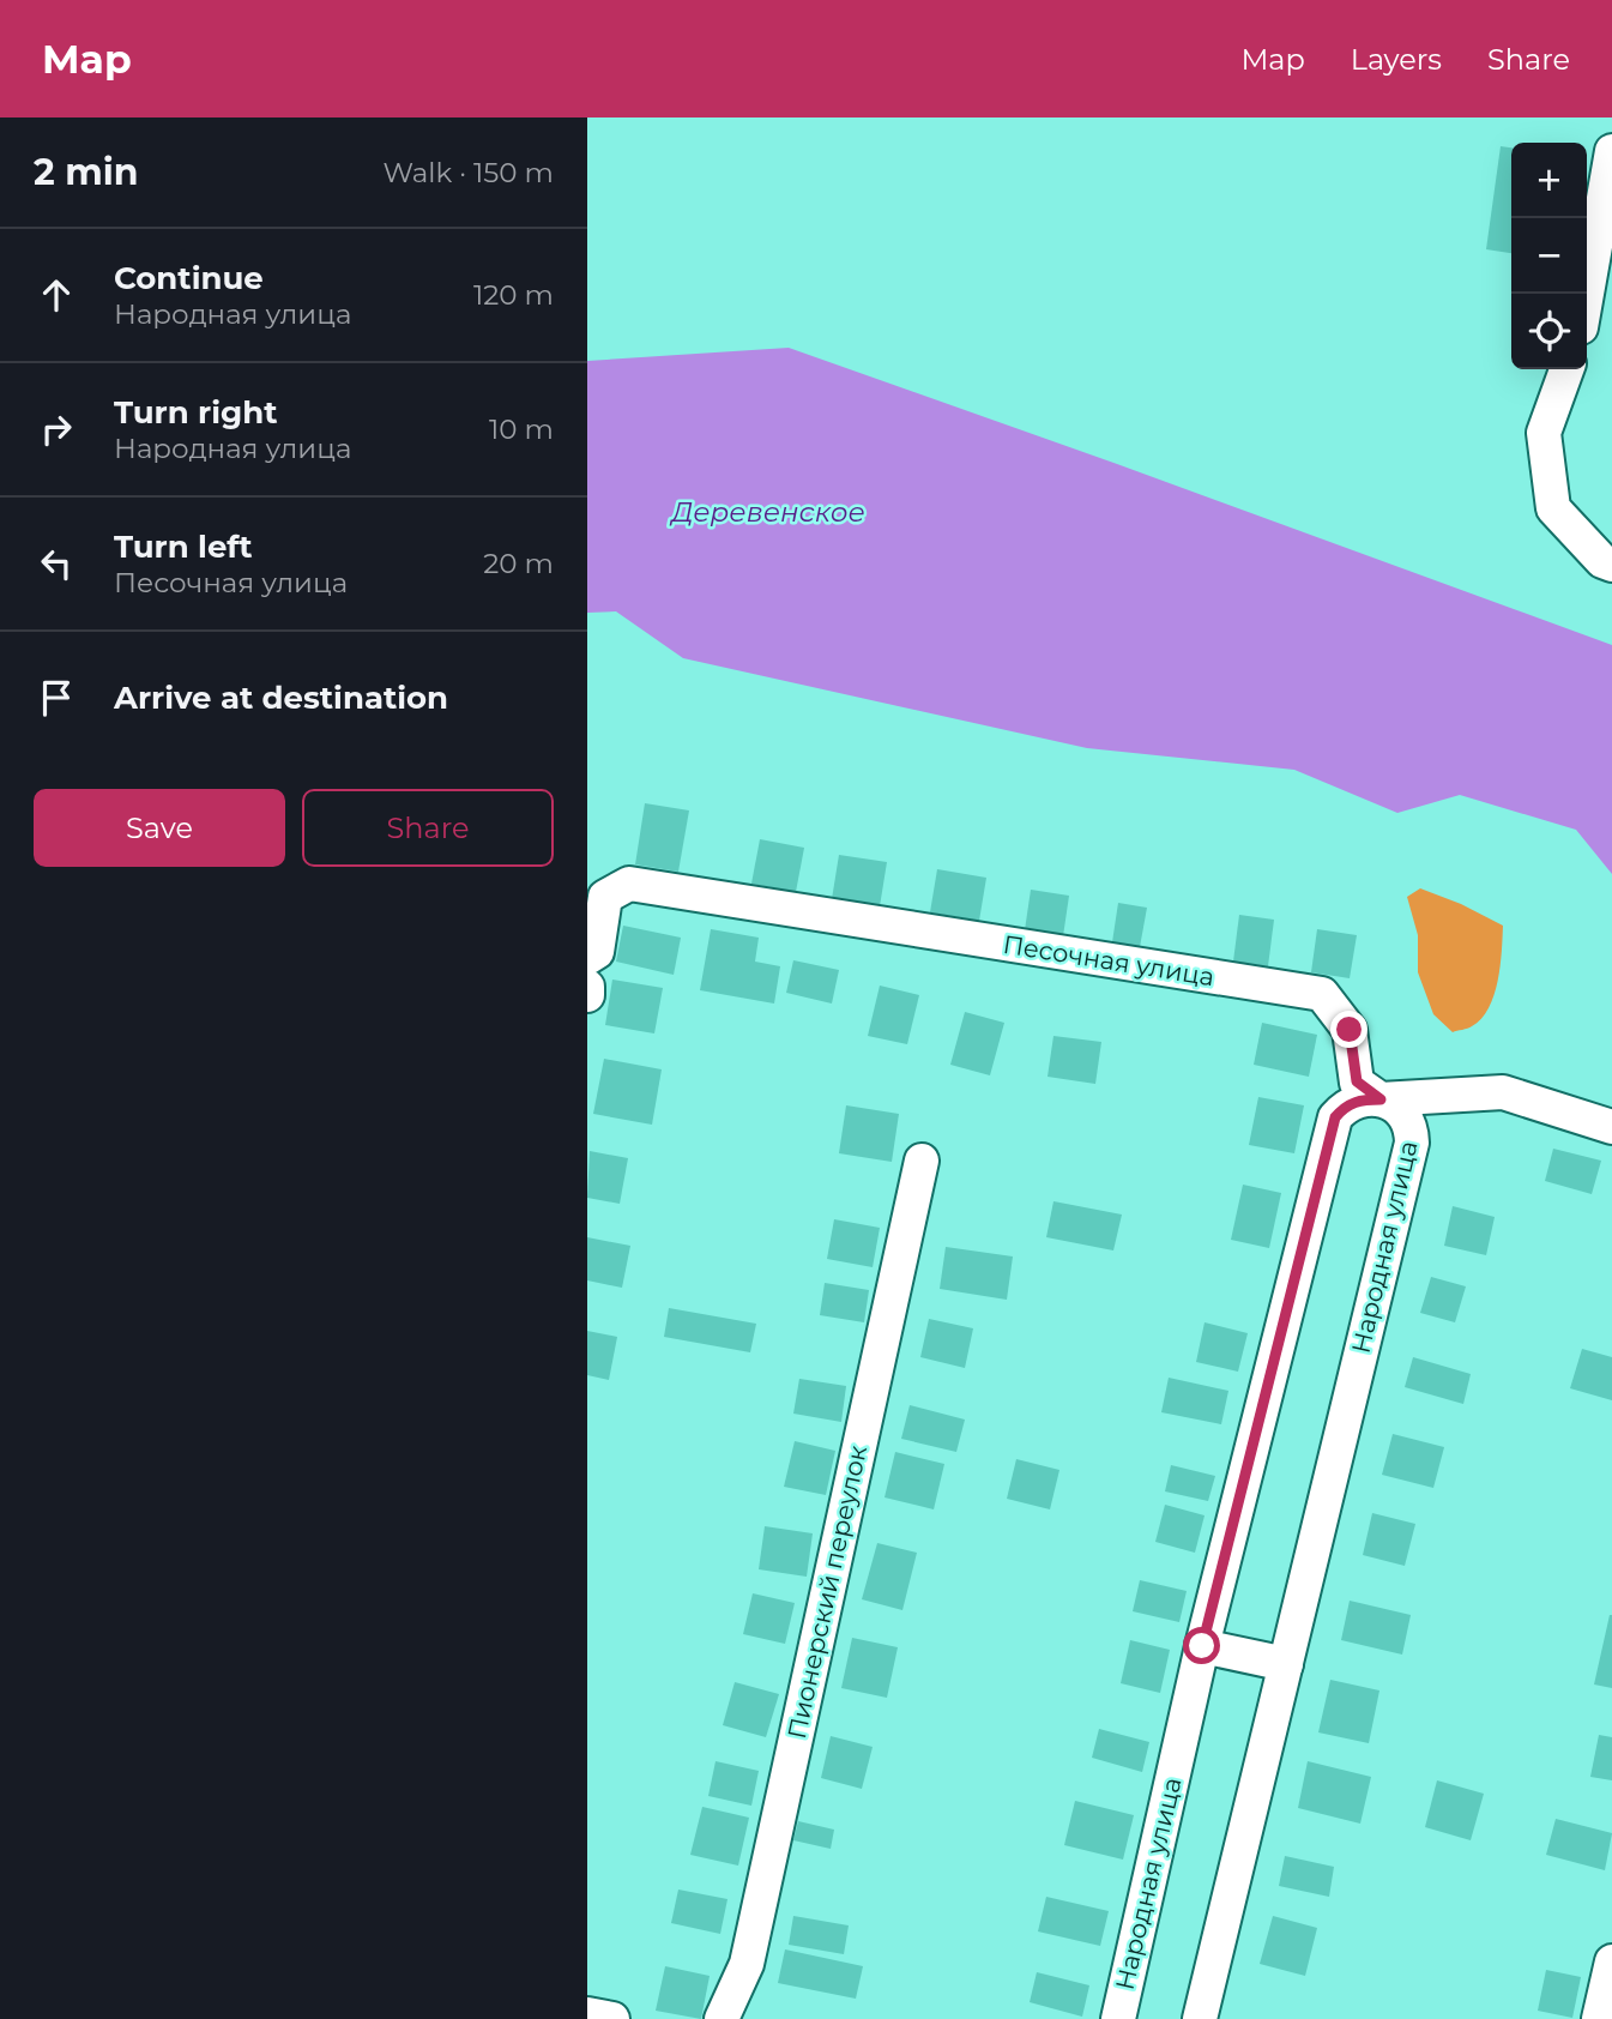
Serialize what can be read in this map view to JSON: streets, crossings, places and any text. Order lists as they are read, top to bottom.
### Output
{
  "streets": {
    "street": ["Песочная улица", "Народная улица", "Пионерский переулок"]
  },
  "crossings": [
    ["Песочная улица", "Народная улица"]
  ],
  "water": ["Деревенское"],
  "page": {
    "header": "Map",
    "nav": ["Map", "Layers", "Share"],
    "heading": ["2 min", "Walk · 150 m"],
    "map_buttons": ["+", "−"],
    "list": [
      ["Continue", "Народная улица", "120 m"],
      ["Turn right", "Народная улица", "10 m"],
      ["Turn left", "Песочная улица", "20 m"],
      "Arrive at destination"
    ],
    "buttons": ["Save", "Share"]
  }
}
